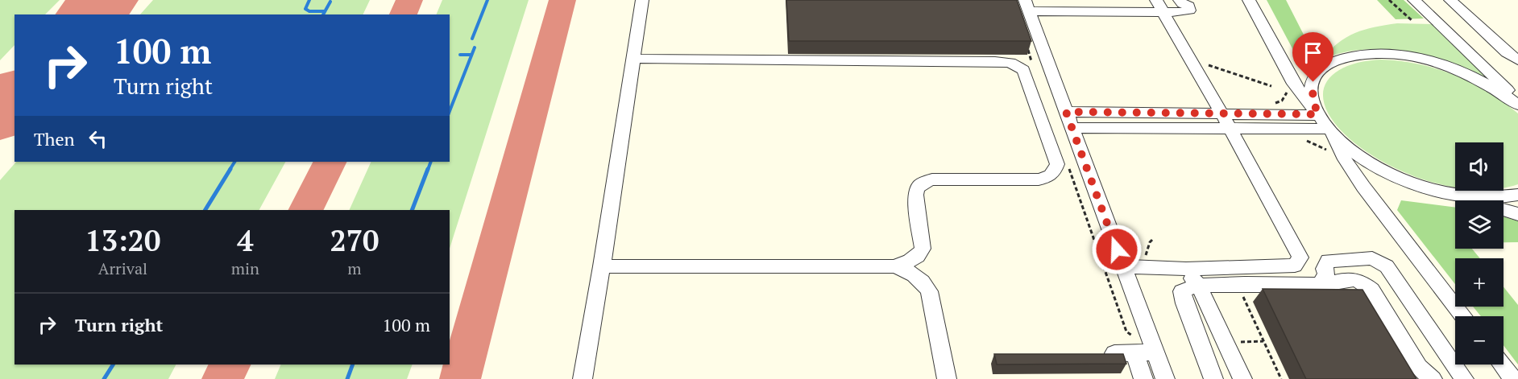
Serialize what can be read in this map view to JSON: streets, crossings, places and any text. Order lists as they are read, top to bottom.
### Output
{
  "page": {
    "turn": ["100 m", "Turn right"],
    "then": "Then",
    "map_buttons": ["+", "−"],
    "eta": [
      "13:20",
      "Arrival",
      "4",
      "min",
      "270",
      "m"
    ],
    "list": [
      {
        "name": "Turn right",
        "value": "100 m"
      }
    ]
  }
}
